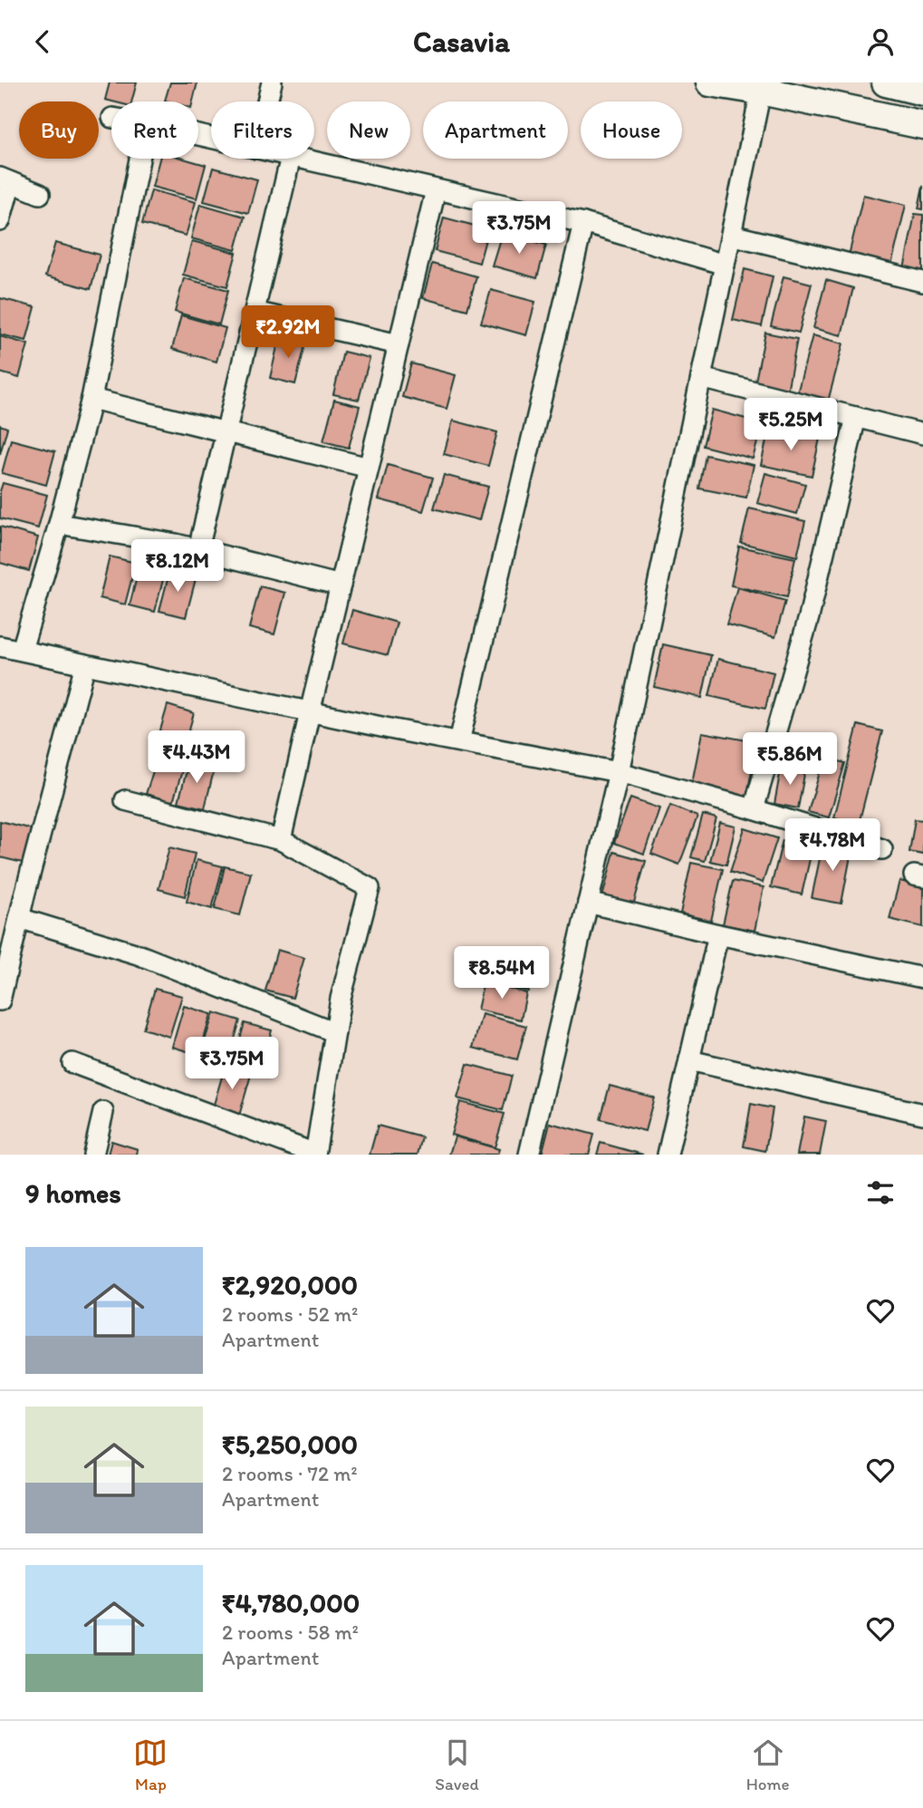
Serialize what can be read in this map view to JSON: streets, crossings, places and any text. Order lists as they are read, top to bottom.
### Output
{
  "page": {
    "header": "Casavia",
    "chip": [
      "Buy",
      "Rent",
      "Filters",
      "New",
      "Apartment",
      "House"
    ],
    "price": [
      "₹3.75M",
      "₹2.92M",
      "₹5.25M",
      "₹8.12M",
      "₹4.43M",
      "₹5.86M",
      "₹4.78M",
      "₹8.54M",
      "₹3.75M"
    ],
    "heading": "9 homes",
    "list": [
      {
        "name": "₹2,920,000",
        "note": "2 rooms · 52 m² · Apartment"
      },
      {
        "name": "₹5,250,000",
        "note": "2 rooms · 72 m² · Apartment"
      },
      {
        "name": "₹4,780,000",
        "note": "2 rooms · 58 m² · Apartment"
      }
    ],
    "tabs": ["Map", "Saved", "Home"]
  }
}
